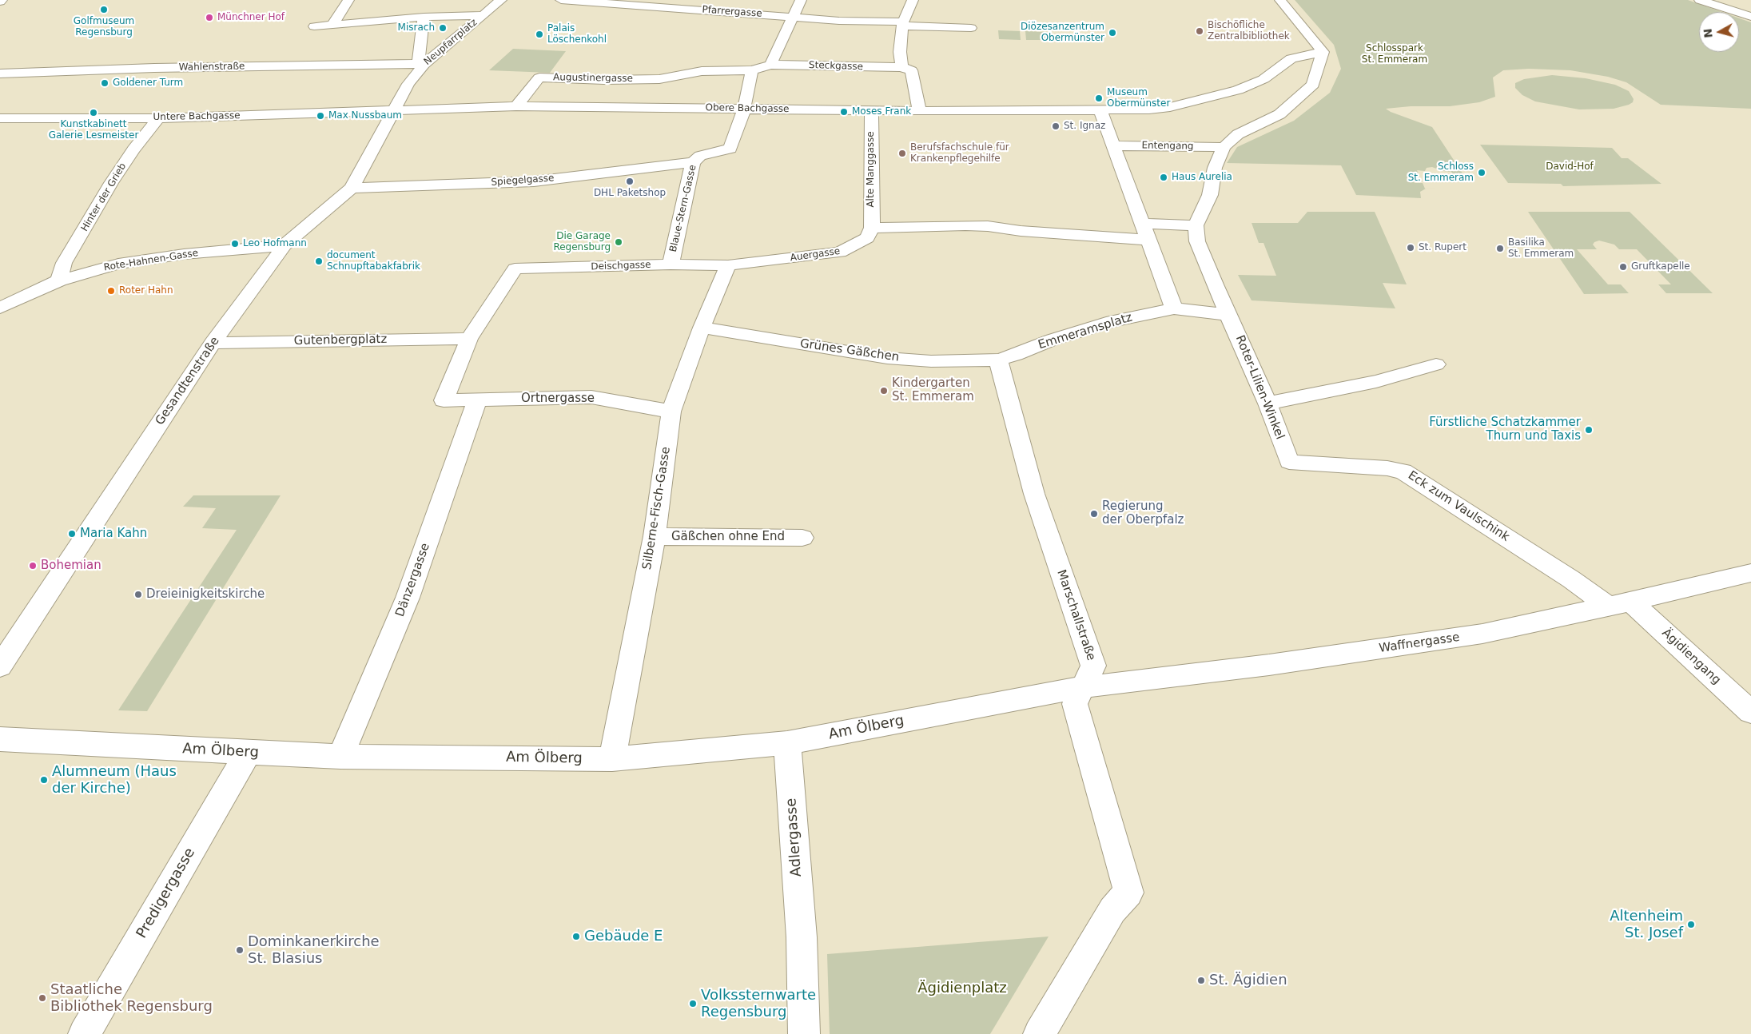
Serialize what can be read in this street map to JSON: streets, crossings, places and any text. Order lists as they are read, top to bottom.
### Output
{
  "streets": {
    "street": [
      "Pfarrergasse",
      "Neupfarrplatz",
      "Steckgasse",
      "Wahlenstraße",
      "Augustinergasse",
      "Obere Bachgasse",
      "Untere Bachgasse",
      "Entengang",
      "Alte Manggasse",
      "Spiegelgasse",
      "Hinter der Grieb",
      "Blaue-Stern-Gasse",
      "Auergasse",
      "Rote-Hahnen-Gasse",
      "Deischgasse",
      "Emmeramsplatz",
      "Gutenbergplatz",
      "Grünes Gäßchen",
      "Gesandtenstraße",
      "Roter-Lilien-Winkel",
      "Ortnergasse",
      "Eck zum Vaulschink",
      "Silberne-Fisch-Gasse",
      "Gäßchen ohne End",
      "Dänzergasse",
      "Marschallstraße",
      "Waffnergasse",
      "Ägidiengang",
      "Am Ölberg",
      "Adlergasse",
      "Predigergasse"
    ]
  },
  "crossings": [
    ["Neupfarrplatz", "Wahlenstraße"],
    ["Neupfarrplatz", "Obere Bachgasse"],
    ["Neupfarrplatz", "Untere Bachgasse"],
    ["Neupfarrplatz", "Gesandtenstraße"],
    ["Steckgasse", "Augustinergasse"],
    ["Augustinergasse", "Obere Bachgasse"],
    ["Obere Bachgasse", "Untere Bachgasse"],
    ["Obere Bachgasse", "Alte Manggasse"],
    ["Obere Bachgasse", "Blaue-Stern-Gasse"],
    ["Obere Bachgasse", "Gesandtenstraße"],
    ["Untere Bachgasse", "Hinter der Grieb"],
    ["Untere Bachgasse", "Gesandtenstraße"],
    ["Alte Manggasse", "Auergasse"],
    ["Spiegelgasse", "Blaue-Stern-Gasse"],
    ["Spiegelgasse", "Gesandtenstraße"],
    ["Hinter der Grieb", "Rote-Hahnen-Gasse"],
    ["Blaue-Stern-Gasse", "Deischgasse"],
    ["Auergasse", "Deischgasse"],
    ["Auergasse", "Silberne-Fisch-Gasse"],
    ["Rote-Hahnen-Gasse", "Gesandtenstraße"],
    ["Deischgasse", "Gutenbergplatz"],
    ["Deischgasse", "Ortnergasse"],
    ["Deischgasse", "Silberne-Fisch-Gasse"],
    ["Emmeramsplatz", "Grünes Gäßchen"],
    ["Emmeramsplatz", "Roter-Lilien-Winkel"],
    ["Emmeramsplatz", "Marschallstraße"],
    ["Gutenbergplatz", "Gesandtenstraße"],
    ["Gutenbergplatz", "Ortnergasse"],
    ["Grünes Gäßchen", "Silberne-Fisch-Gasse"],
    ["Grünes Gäßchen", "Marschallstraße"],
    ["Roter-Lilien-Winkel", "Eck zum Vaulschink"],
    ["Ortnergasse", "Silberne-Fisch-Gasse"],
    ["Ortnergasse", "Dänzergasse"],
    ["Eck zum Vaulschink", "Waffnergasse"],
    ["Eck zum Vaulschink", "Ägidiengang"],
    ["Silberne-Fisch-Gasse", "Gäßchen ohne End"],
    ["Silberne-Fisch-Gasse", "Am Ölberg"],
    ["Dänzergasse", "Am Ölberg"],
    ["Marschallstraße", "Waffnergasse"],
    ["Marschallstraße", "Am Ölberg"],
    ["Waffnergasse", "Ägidiengang"],
    ["Waffnergasse", "Am Ölberg"],
    ["Am Ölberg", "Adlergasse"],
    ["Am Ölberg", "Predigergasse"]
  ],
  "parks": ["Schlosspark St. Emmeram", "David-Hof", "Ägidienplatz"],
  "places": [
    "Golfmuseum Regensburg",
    "Münchner Hof",
    "Misrach",
    "Bischöfliche Zentralbibliothek",
    "Diözesanzentrum Obermünster",
    "Palais Löschenkohl",
    "Goldener Turm",
    "Museum Obermünster",
    "Moses Frank",
    "Kunstkabinett Galerie Lesmeister",
    "Max Nussbaum",
    "St. Ignaz",
    "Berufsfachschule für Krankenpflegehilfe",
    "Schloss St. Emmeram",
    "Haus Aurelia",
    "DHL Paketshop",
    "Die Garage Regensburg",
    "Leo Hofmann",
    "St. Rupert",
    "Basilika St. Emmeram",
    "document Schnupftabakfabrik",
    "Gruftkapelle",
    "Roter Hahn",
    "Kindergarten St. Emmeram",
    "Fürstliche Schatzkammer Thurn und Taxis",
    "Regierung der Oberpfalz",
    "Maria Kahn",
    "Bohemian",
    "Dreieinigkeitskirche",
    "Alumneum (Haus der Kirche)",
    "Altenheim St. Josef",
    "Gebäude E",
    "Dominkanerkirche St. Blasius",
    "St. Ägidien",
    "Staatliche Bibliothek Regensburg",
    "Volkssternwarte Regensburg"
  ],
  "north": "left"
}
